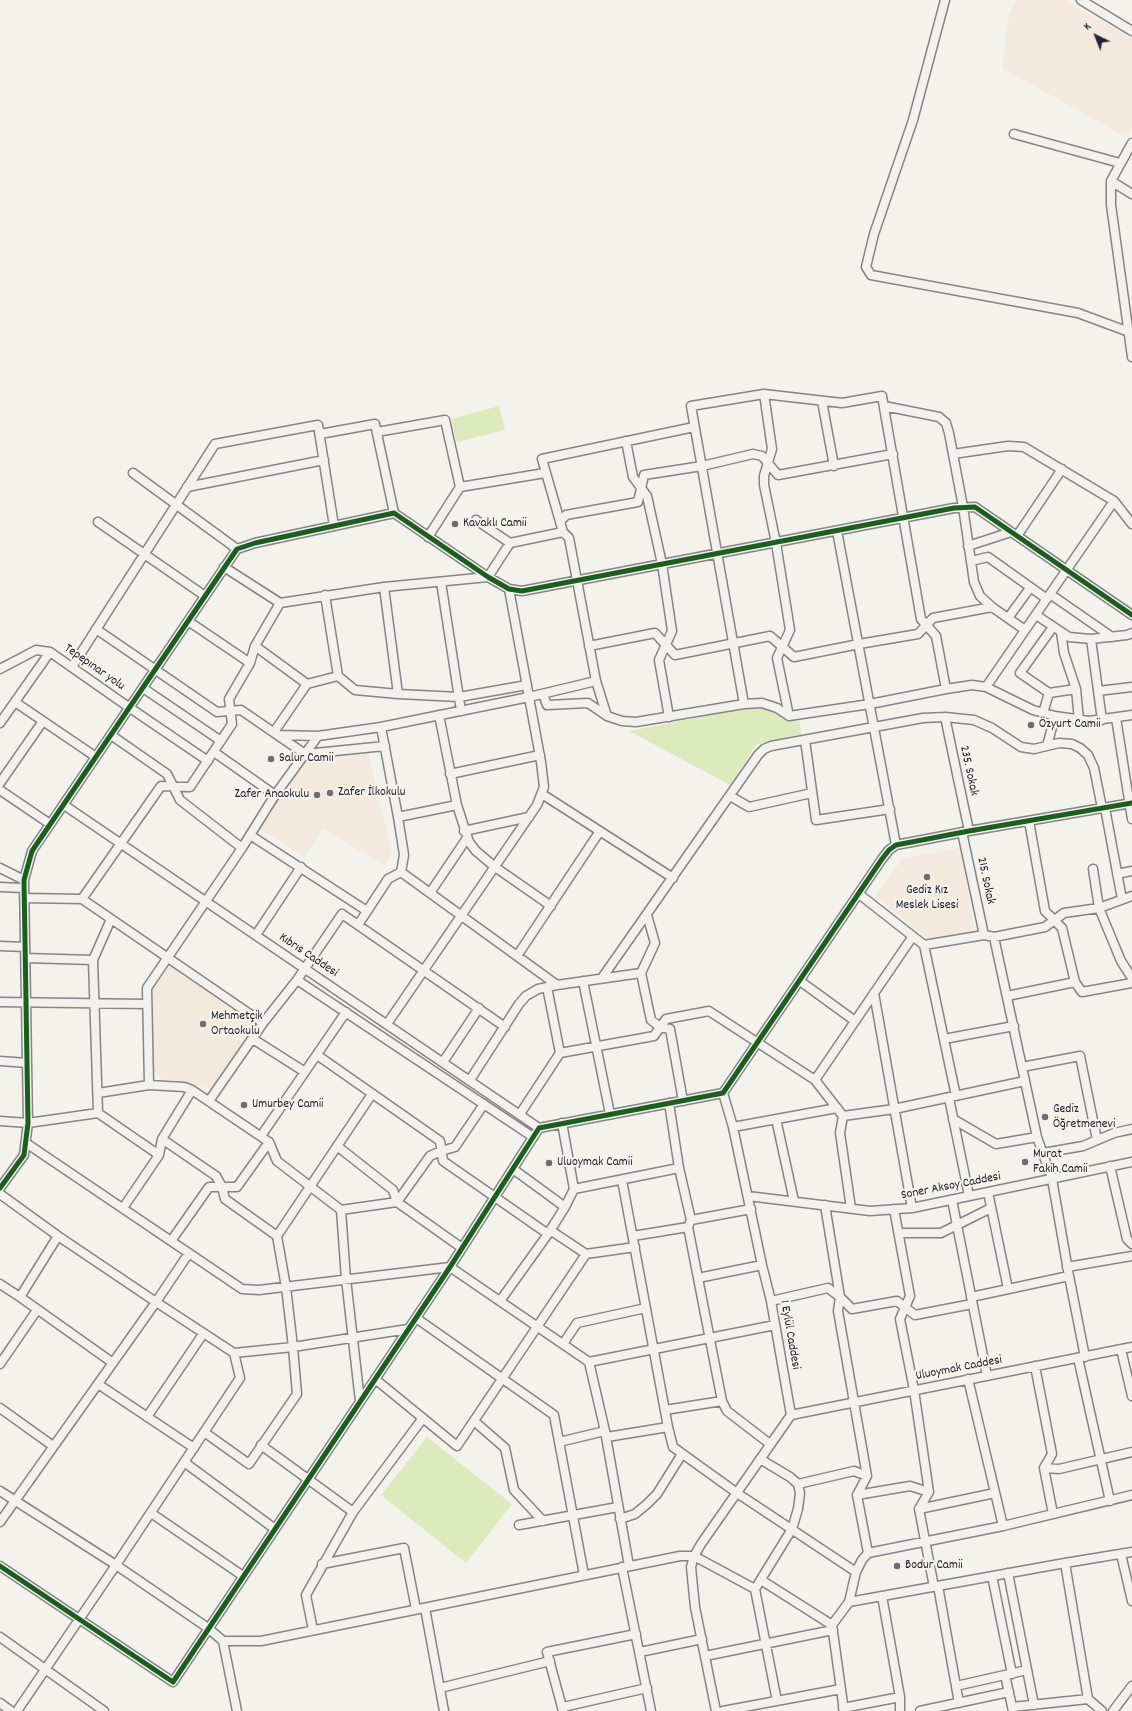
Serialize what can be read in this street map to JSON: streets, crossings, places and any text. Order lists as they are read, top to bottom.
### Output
{
  "streets": {
    "street": [
      "Tepepınar yolu",
      "235. Sokak",
      "215. Sokak",
      "Kıbrıs Caddesi",
      "Soner Aksoy Caddesi",
      "1 Eylül Caddesi",
      "Uluoymak Caddesi"
    ]
  },
  "crossings": [
    ["235. Sokak", "215. Sokak"],
    ["Soner Aksoy Caddesi", "1 Eylül Caddesi"],
    ["1 Eylül Caddesi", "Uluoymak Caddesi"]
  ],
  "places": [
    "Kavaklı Camii",
    "Özyurt Camii",
    "Salur Camii",
    "Zafer İlkokulu",
    "Zafer Anaokulu",
    "Gediz Kız Meslek Lisesi",
    "Mehmetçik Ortaokulu",
    "Umurbey Camii",
    "Gediz Öğretmenevi",
    "Murat Fakih Camii",
    "Uluoymak Camii",
    "Bodur Camii"
  ],
  "north": "top left"
}
